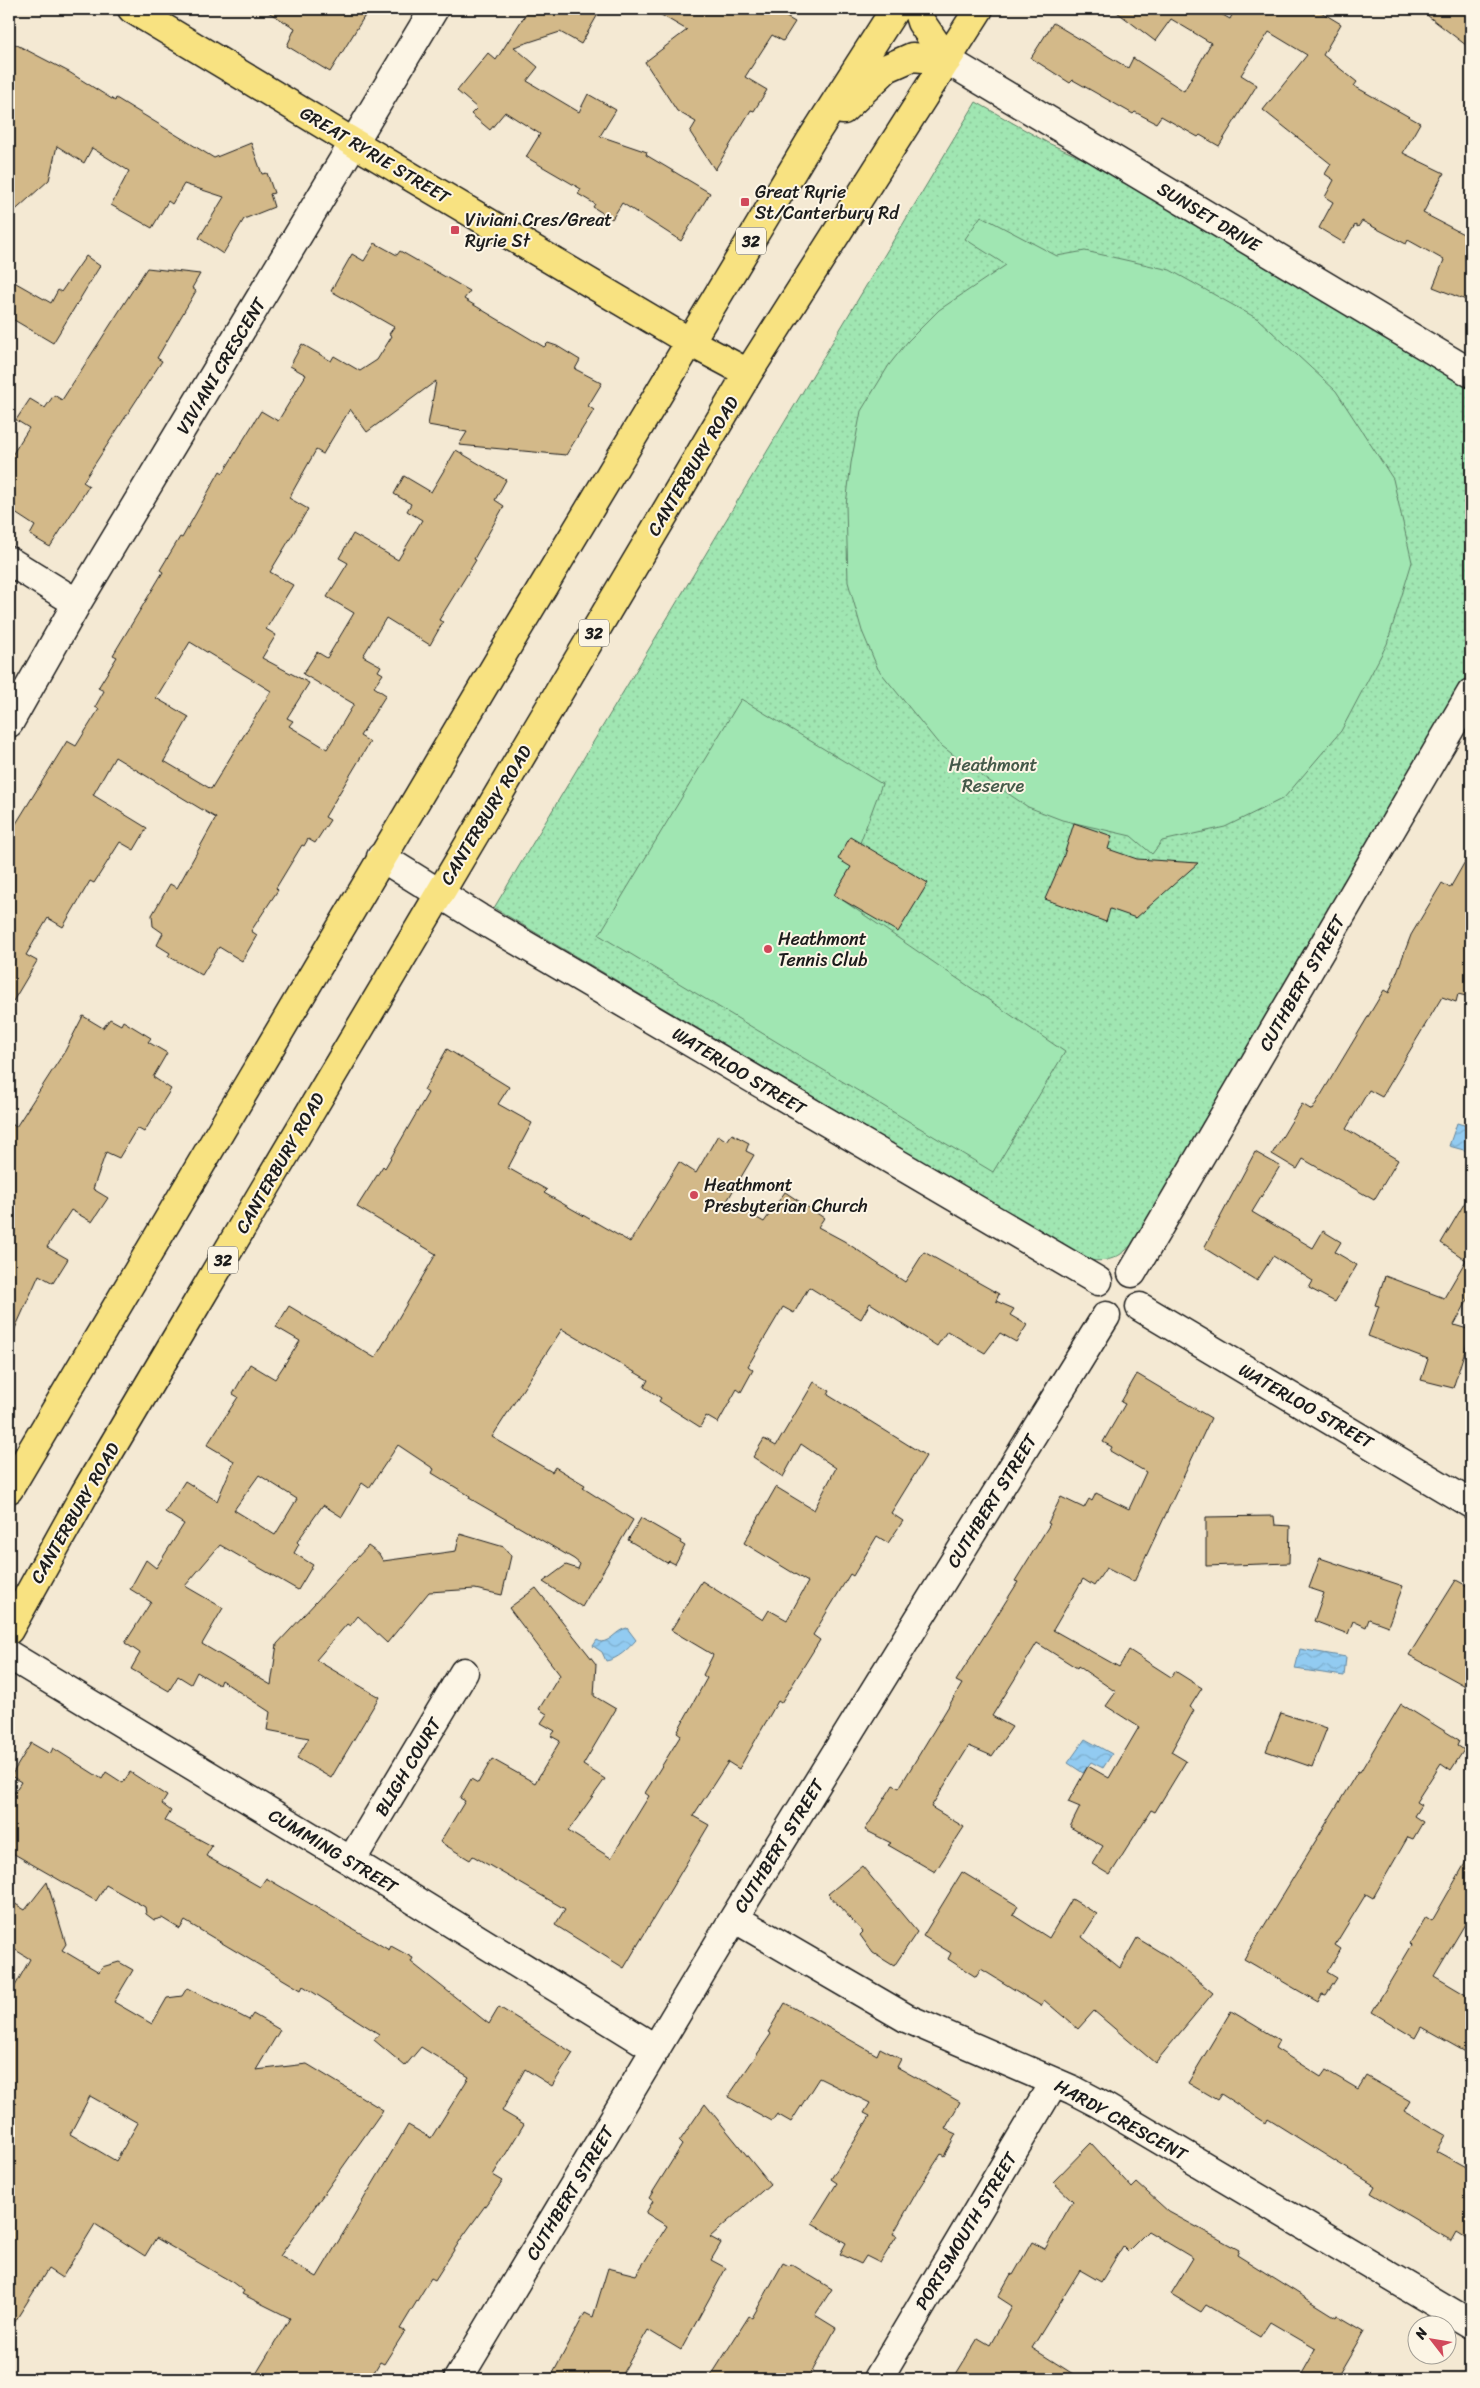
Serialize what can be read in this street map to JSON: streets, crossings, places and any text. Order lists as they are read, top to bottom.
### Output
{
  "streets": {
    "main road": ["GREAT RYRIE STREET", "32", "CANTERBURY ROAD"],
    "street": [
      "SUNSET DRIVE",
      "VIVIANI CRESCENT",
      "CUTHBERT STREET",
      "WATERLOO STREET",
      "BLIGH COURT",
      "CUMMING STREET",
      "HARDY CRESCENT",
      "PORTSMOUTH STREET"
    ]
  },
  "crossings": [
    ["GREAT RYRIE STREET", "32"],
    ["GREAT RYRIE STREET", "VIVIANI CRESCENT"],
    ["GREAT RYRIE STREET", "CANTERBURY ROAD"],
    ["SUNSET DRIVE", "CANTERBURY ROAD"],
    ["32", "WATERLOO STREET"],
    ["CANTERBURY ROAD", "WATERLOO STREET"],
    ["CUTHBERT STREET", "WATERLOO STREET"],
    ["CUTHBERT STREET", "CUMMING STREET"],
    ["CUTHBERT STREET", "HARDY CRESCENT"],
    ["BLIGH COURT", "CUMMING STREET"],
    ["HARDY CRESCENT", "PORTSMOUTH STREET"]
  ],
  "parks": ["Heathmont Reserve"],
  "places": {
    "transit": ["Great Ryrie St/Canterbury Rd", "Viviani Cres/Great Ryrie St"],
    "other": ["Heathmont Tennis Club", "Heathmont Presbyterian Church"]
  },
  "north": "top left"
}
